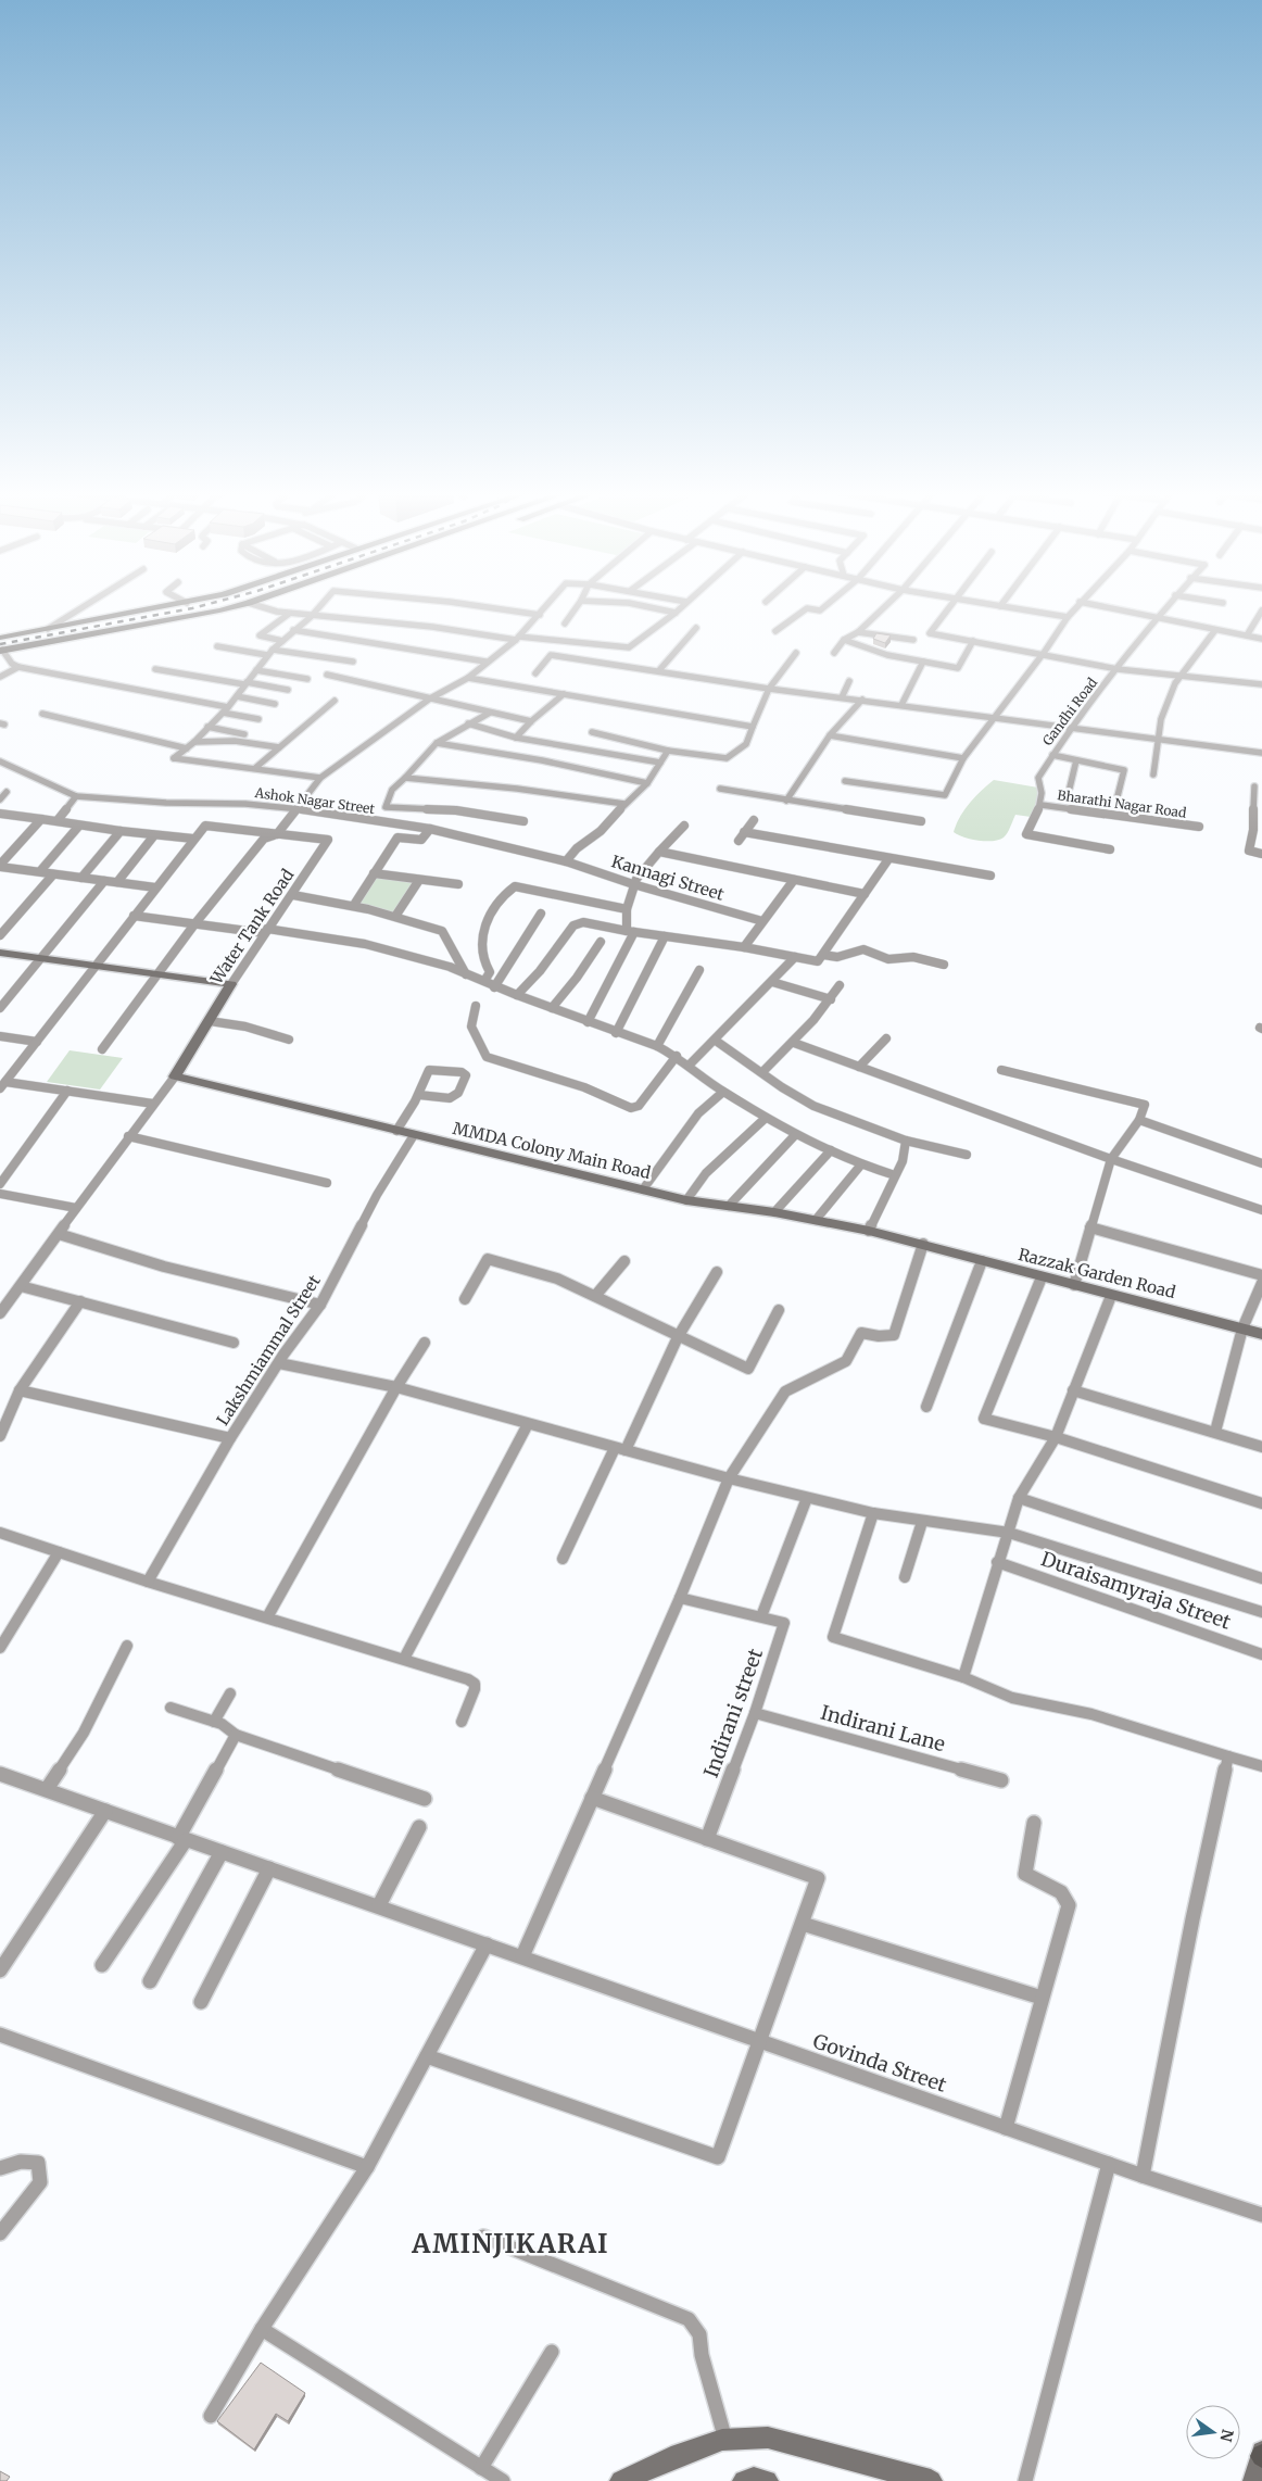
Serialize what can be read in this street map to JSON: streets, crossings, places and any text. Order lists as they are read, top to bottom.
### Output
{
  "streets": {
    "street": [
      "Gandhi Road",
      "Ashok Nagar Street",
      "Bharathi Nagar Road",
      "Kannagi Street",
      "Water Tank Road",
      "MMDA Colony Main Road",
      "Razzak Garden Road",
      "Lakshmiammal Street",
      "Duraisamyraja Street",
      "Indirani street",
      "Indirani Lane",
      "Govinda Street"
    ]
  },
  "crossings": [
    ["Gandhi Road", "Bharathi Nagar Road"],
    ["Ashok Nagar Street", "Kannagi Street"],
    ["Water Tank Road", "MMDA Colony Main Road"],
    ["MMDA Colony Main Road", "Razzak Garden Road"],
    ["MMDA Colony Main Road", "Lakshmiammal Street"],
    ["Indirani street", "Indirani Lane"]
  ],
  "districts": ["AMINJIKARAI"],
  "north": "right"
}
